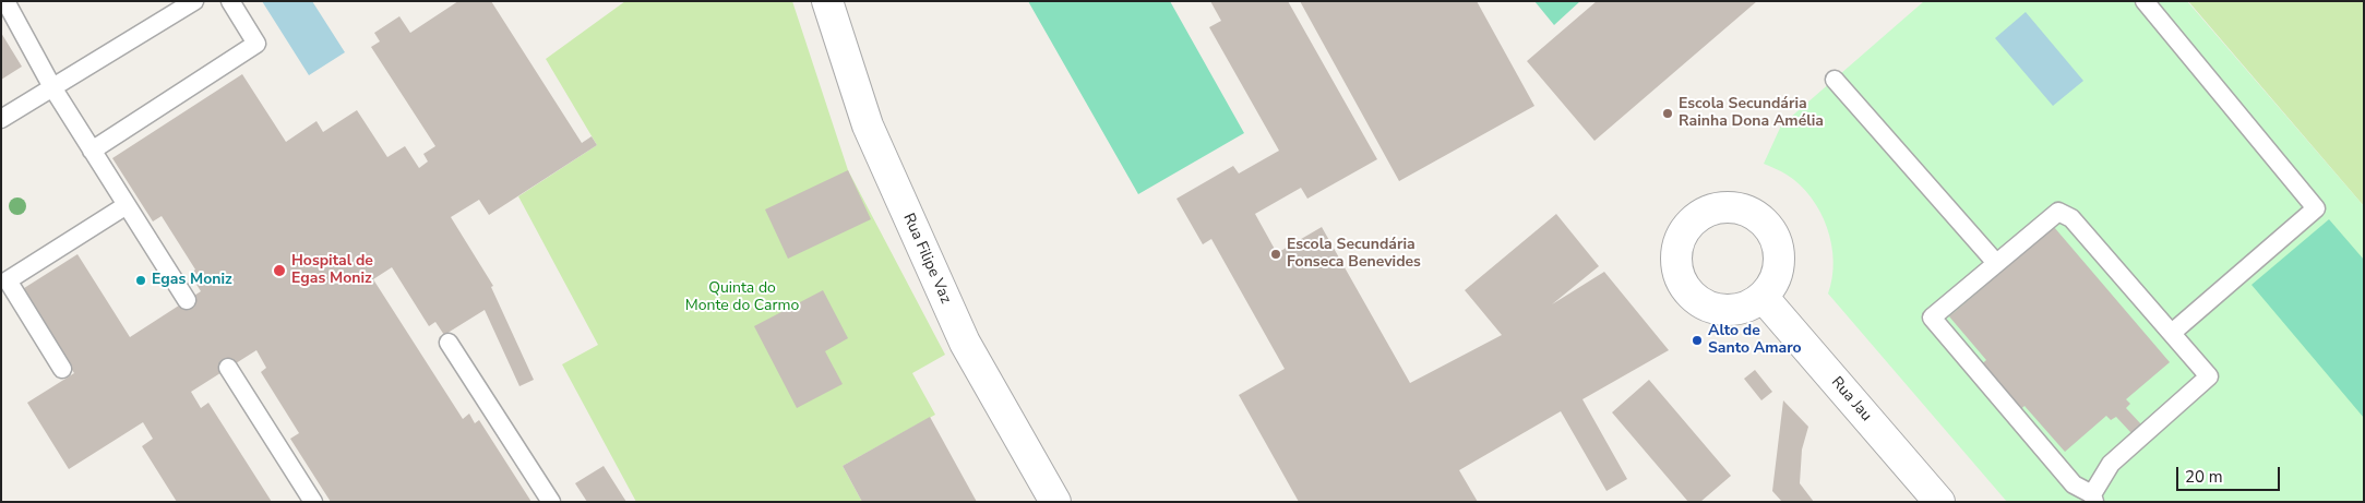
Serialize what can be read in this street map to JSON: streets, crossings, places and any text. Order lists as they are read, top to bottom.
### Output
{
  "streets": {
    "street": ["Rua Filipe Vaz", "Rua Jau"]
  },
  "parks": ["Quinta do Monte do Carmo"],
  "places": [
    "Escola Secundária Rainha Dona Amélia",
    "Escola Secundária Fonseca Benevides",
    "Hospital de Egas Moniz",
    "Egas Moniz",
    "Alto de Santo Amaro"
  ],
  "scale_bar": "20 m"
}
